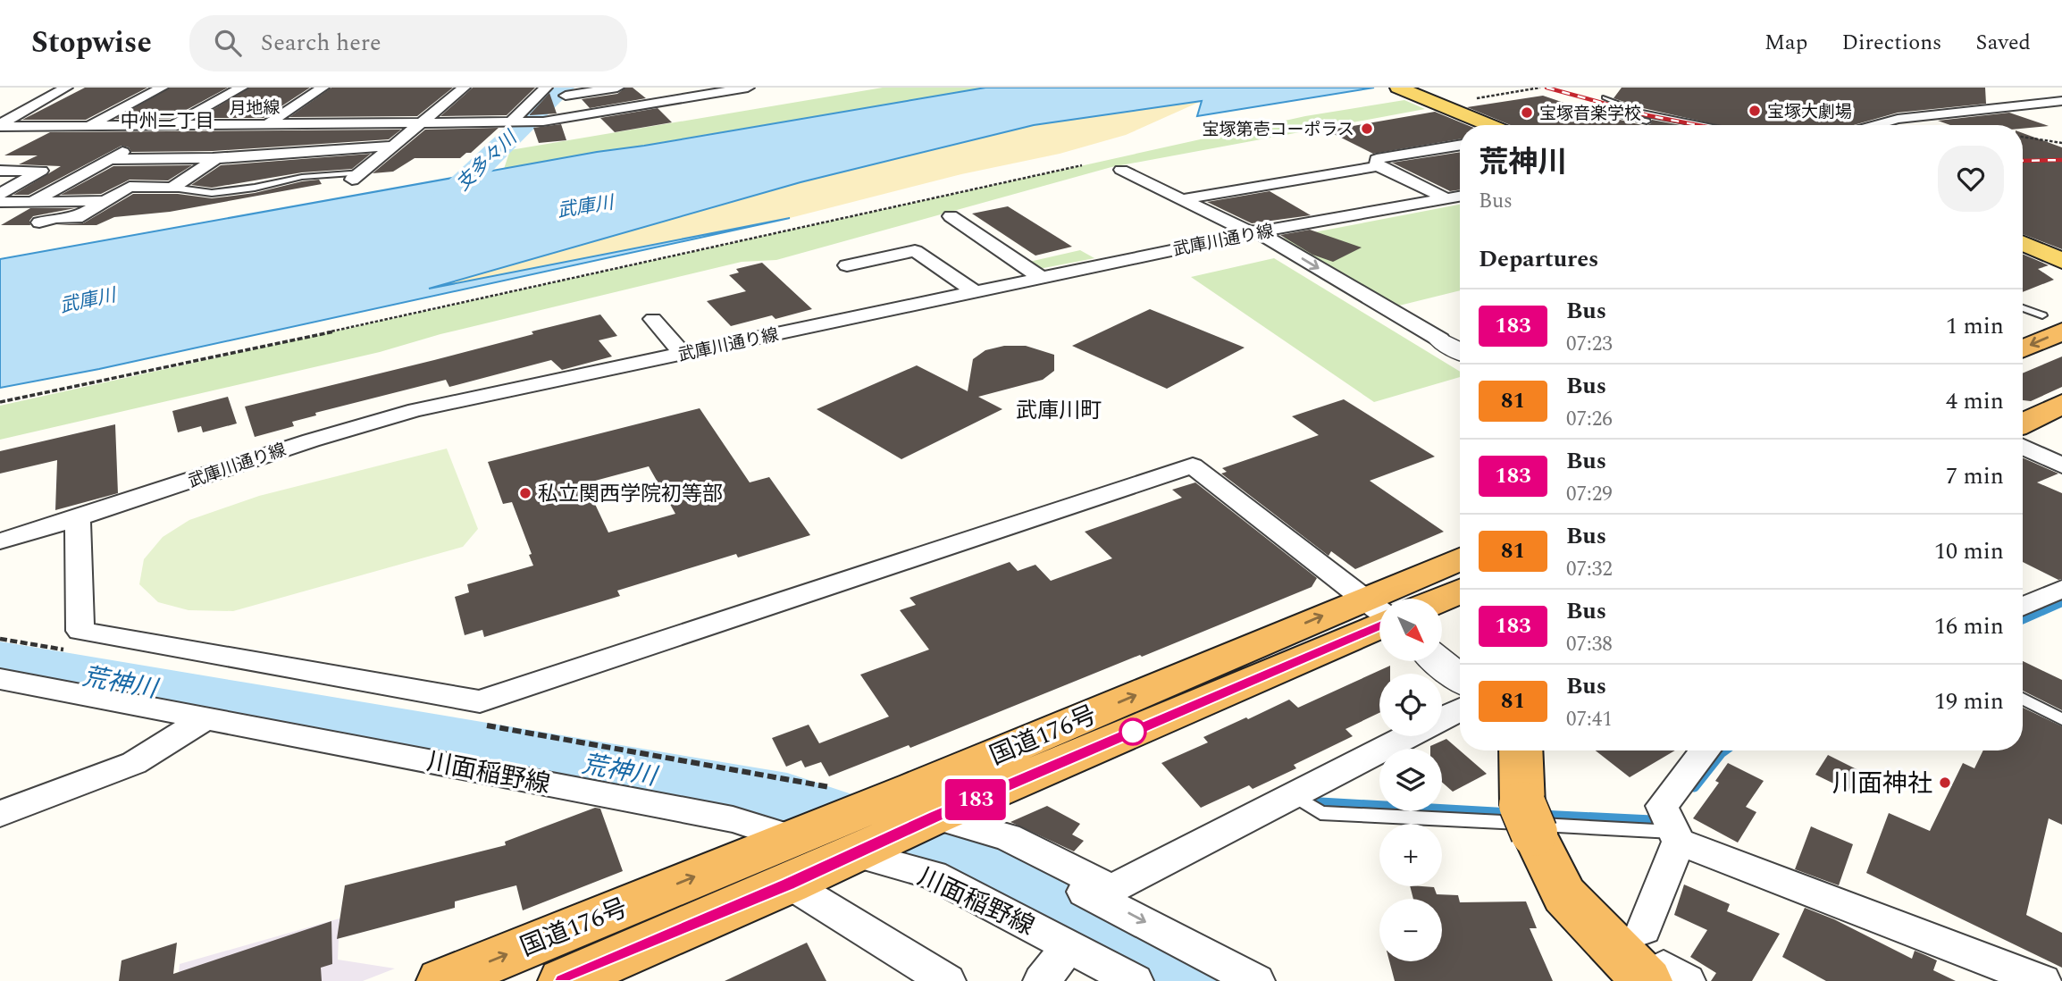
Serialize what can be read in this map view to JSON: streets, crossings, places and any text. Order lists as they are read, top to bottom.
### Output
{
  "streets": {
    "highway": ["国道176号"],
    "street": ["月地線", "武庫川通り線", "川面稲野線"]
  },
  "crossings": [
    ["国道176号", "川面稲野線"]
  ],
  "districts": ["中州二丁目", "武庫川町"],
  "water": ["支多々川", "武庫川", "荒神川"],
  "places": [
    "宝塚大劇場",
    "宝塚音楽学校",
    "宝塚第壱コーポラス",
    "私立関西学院初等部",
    "川面神社"
  ],
  "lines": ["bus line 183"],
  "north": "bottom right",
  "page": {
    "header": "Stopwise",
    "search": "Search here",
    "nav": ["Map", "Directions", "Saved"],
    "on_map": "183",
    "heading": [
      ["荒神川", "Bus"],
      "Departures"
    ],
    "list": [
      {
        "mark": "183",
        "name": "Bus",
        "note": "07:23",
        "value": "1 min"
      },
      {
        "mark": "81",
        "name": "Bus",
        "note": "07:26",
        "value": "4 min"
      },
      {
        "mark": "183",
        "name": "Bus",
        "note": "07:29",
        "value": "7 min"
      },
      {
        "mark": "81",
        "name": "Bus",
        "note": "07:32",
        "value": "10 min"
      },
      {
        "mark": "183",
        "name": "Bus",
        "note": "07:38",
        "value": "16 min"
      },
      {
        "mark": "81",
        "name": "Bus",
        "note": "07:41",
        "value": "19 min"
      }
    ],
    "map_buttons": ["+", "−"]
  }
}
